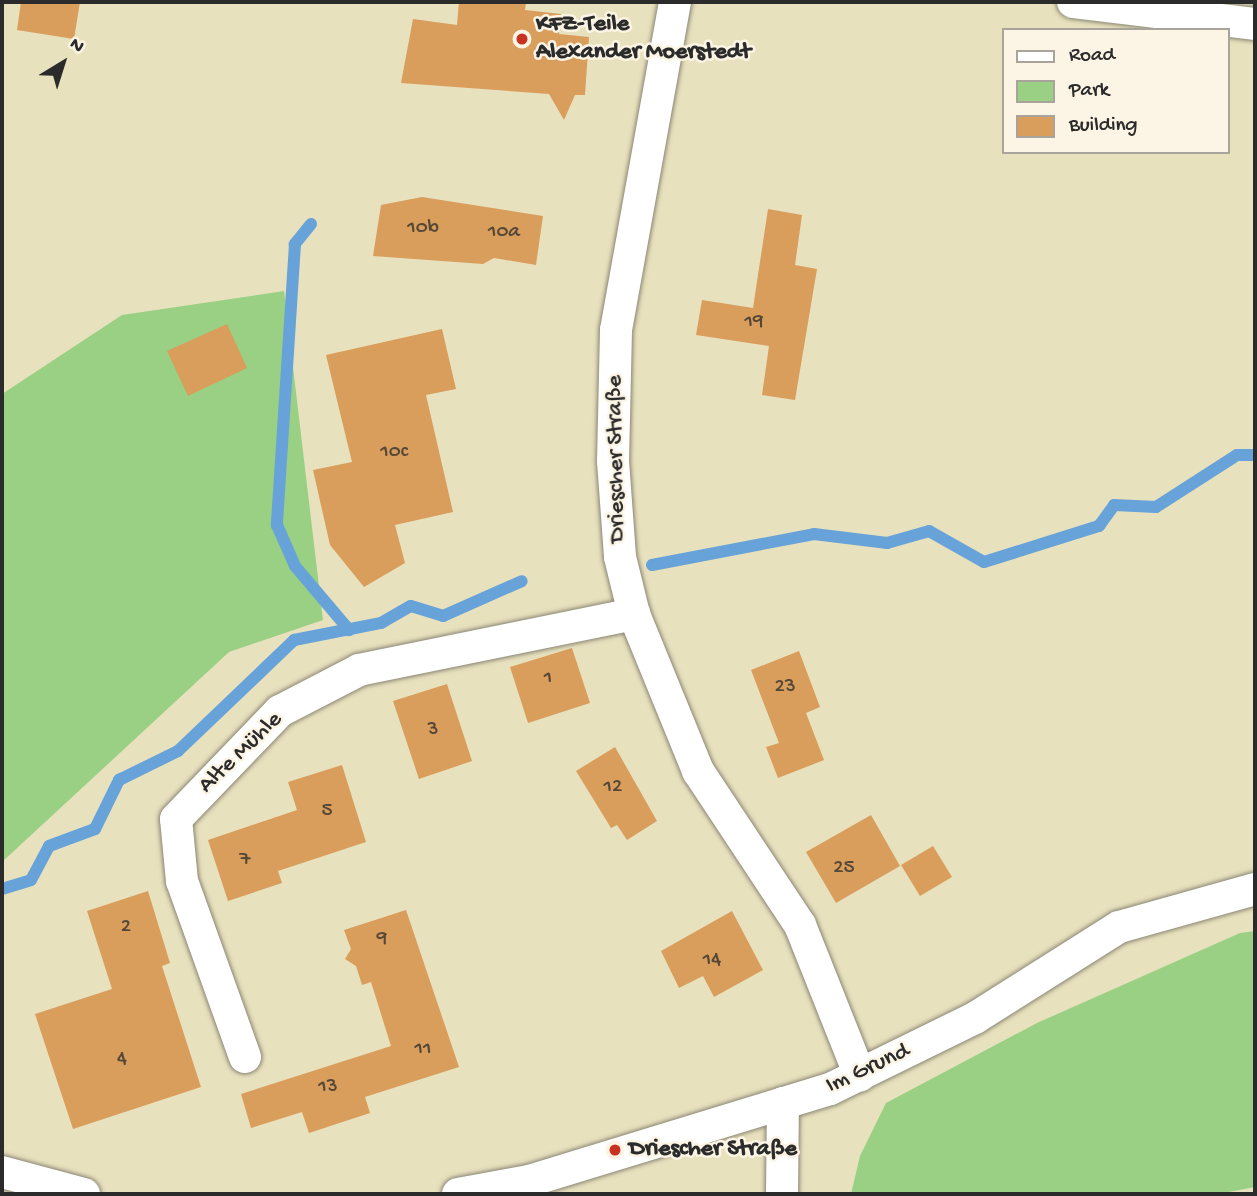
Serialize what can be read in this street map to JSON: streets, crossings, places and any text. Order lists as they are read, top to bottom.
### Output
{
  "streets": {
    "street": ["Driescher Straße", "Alte Mühle", "Im Grund"]
  },
  "crossings": [
    ["Driescher Straße", "Alte Mühle"],
    ["Driescher Straße", "Im Grund"]
  ],
  "places": ["KFZ-Teile Alexander Moerstedt", "Driescher Straße"],
  "house_numbers": [
    "10b",
    "10a",
    "19",
    "10c",
    "1",
    "23",
    "3",
    "12",
    "5",
    "7",
    "25",
    "2",
    "9",
    "14",
    "11",
    "4",
    "13"
  ],
  "legend": ["Road", "Park", "Building"],
  "north": "top right"
}
